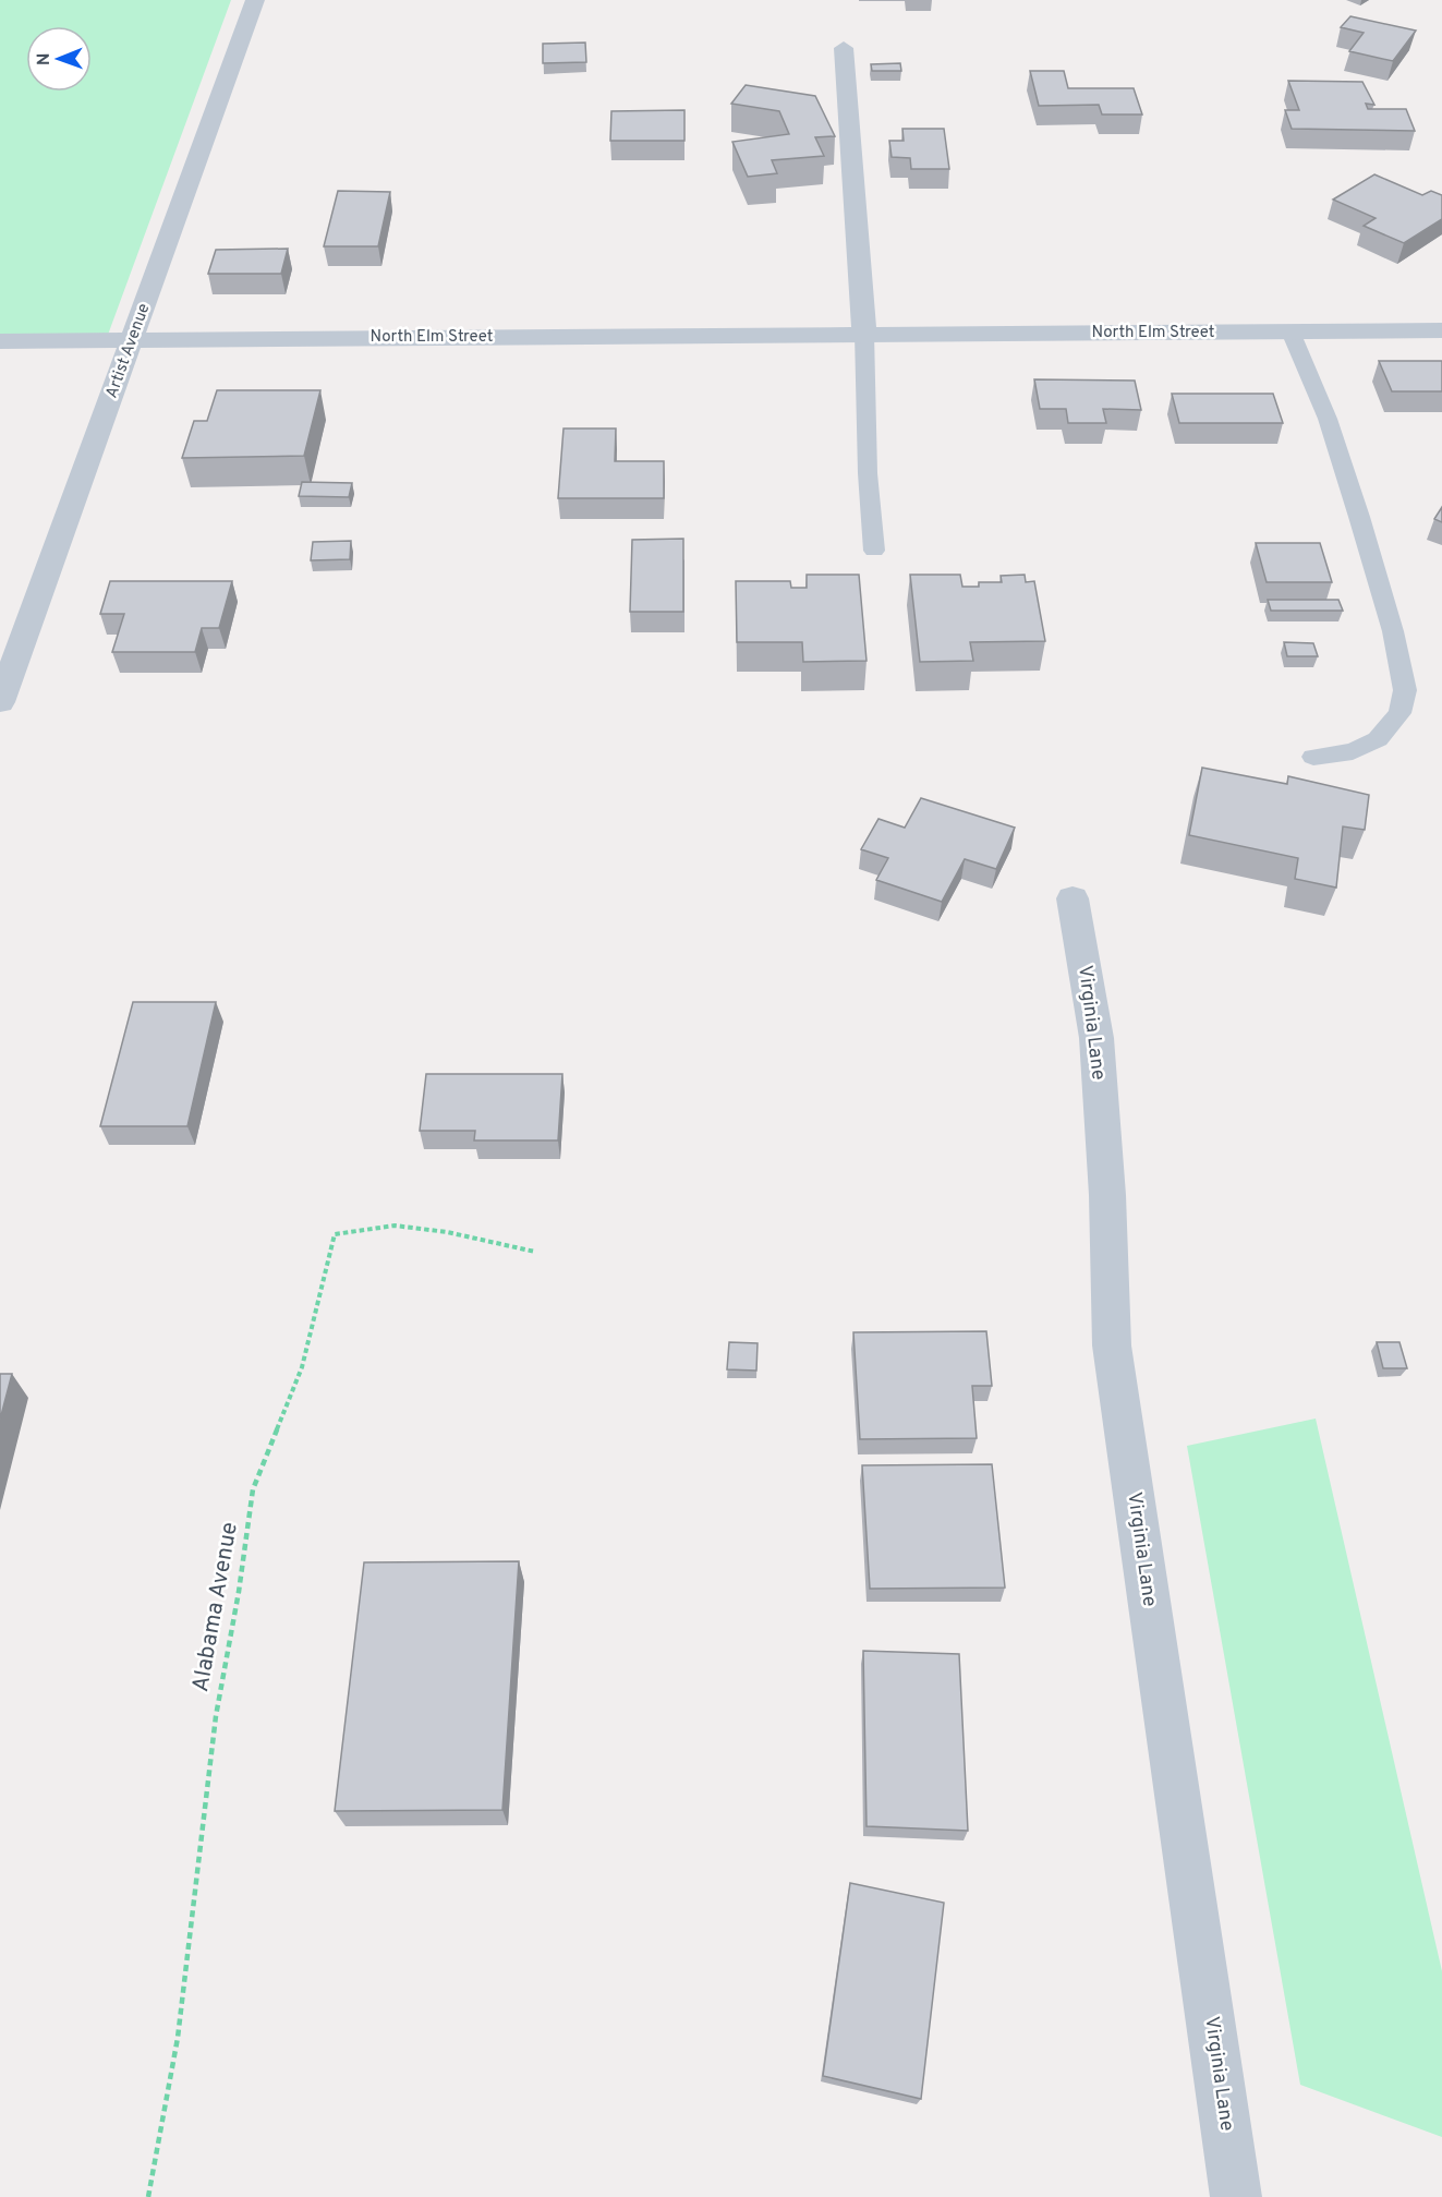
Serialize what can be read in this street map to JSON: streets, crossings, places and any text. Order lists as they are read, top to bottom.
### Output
{
  "streets": {
    "street": ["North Elm Street", "Artist Avenue", "Virginia Lane"],
    "path": ["Alabama Avenue"]
  },
  "crossings": [
    ["North Elm Street", "Artist Avenue"]
  ],
  "north": "left"
}
